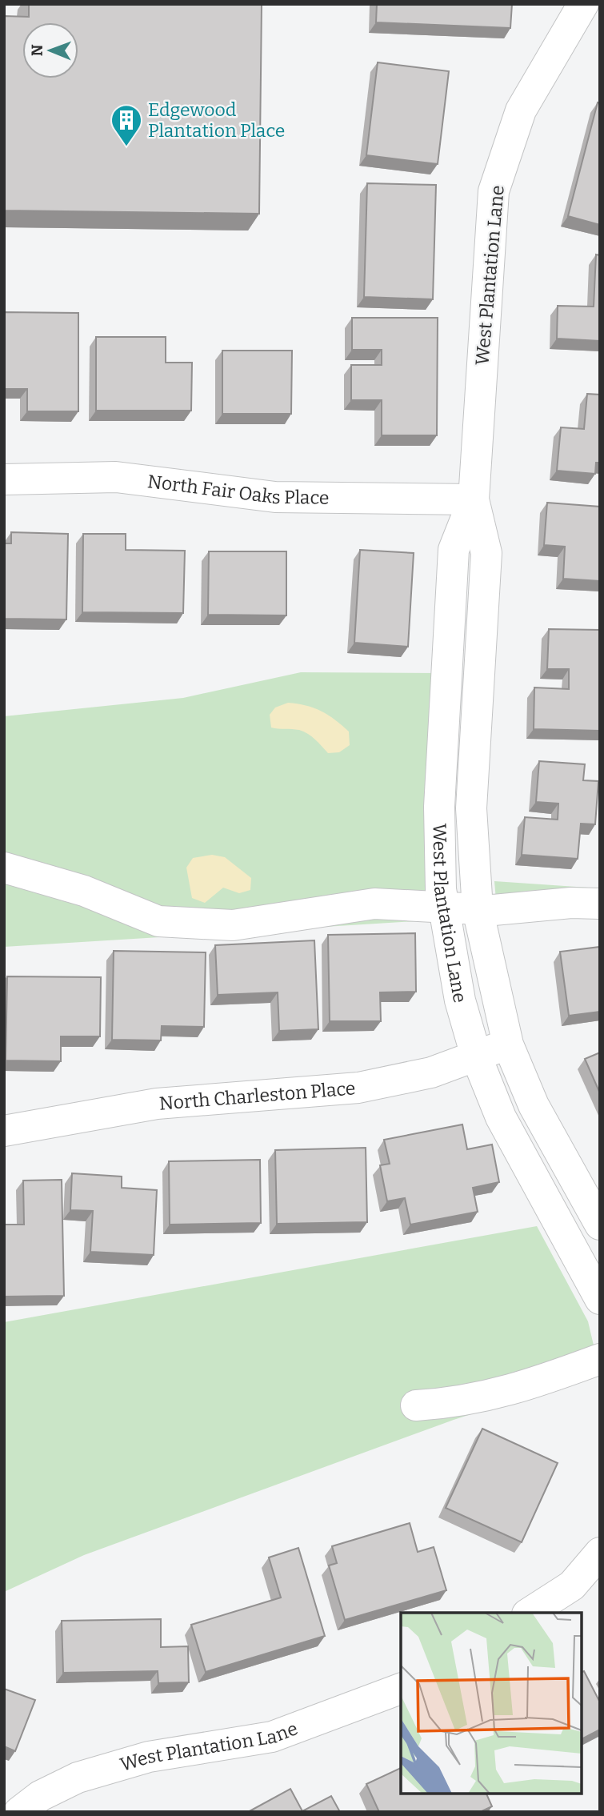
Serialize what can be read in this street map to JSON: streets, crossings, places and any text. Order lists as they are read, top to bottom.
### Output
{
  "streets": {
    "street": ["West Plantation Lane", "North Fair Oaks Place", "North Charleston Place"]
  },
  "crossings": [
    ["West Plantation Lane", "North Fair Oaks Place"],
    ["West Plantation Lane", "North Charleston Place"]
  ],
  "places": {
    "building": ["Edgewood Plantation Place"]
  },
  "north": "left"
}
